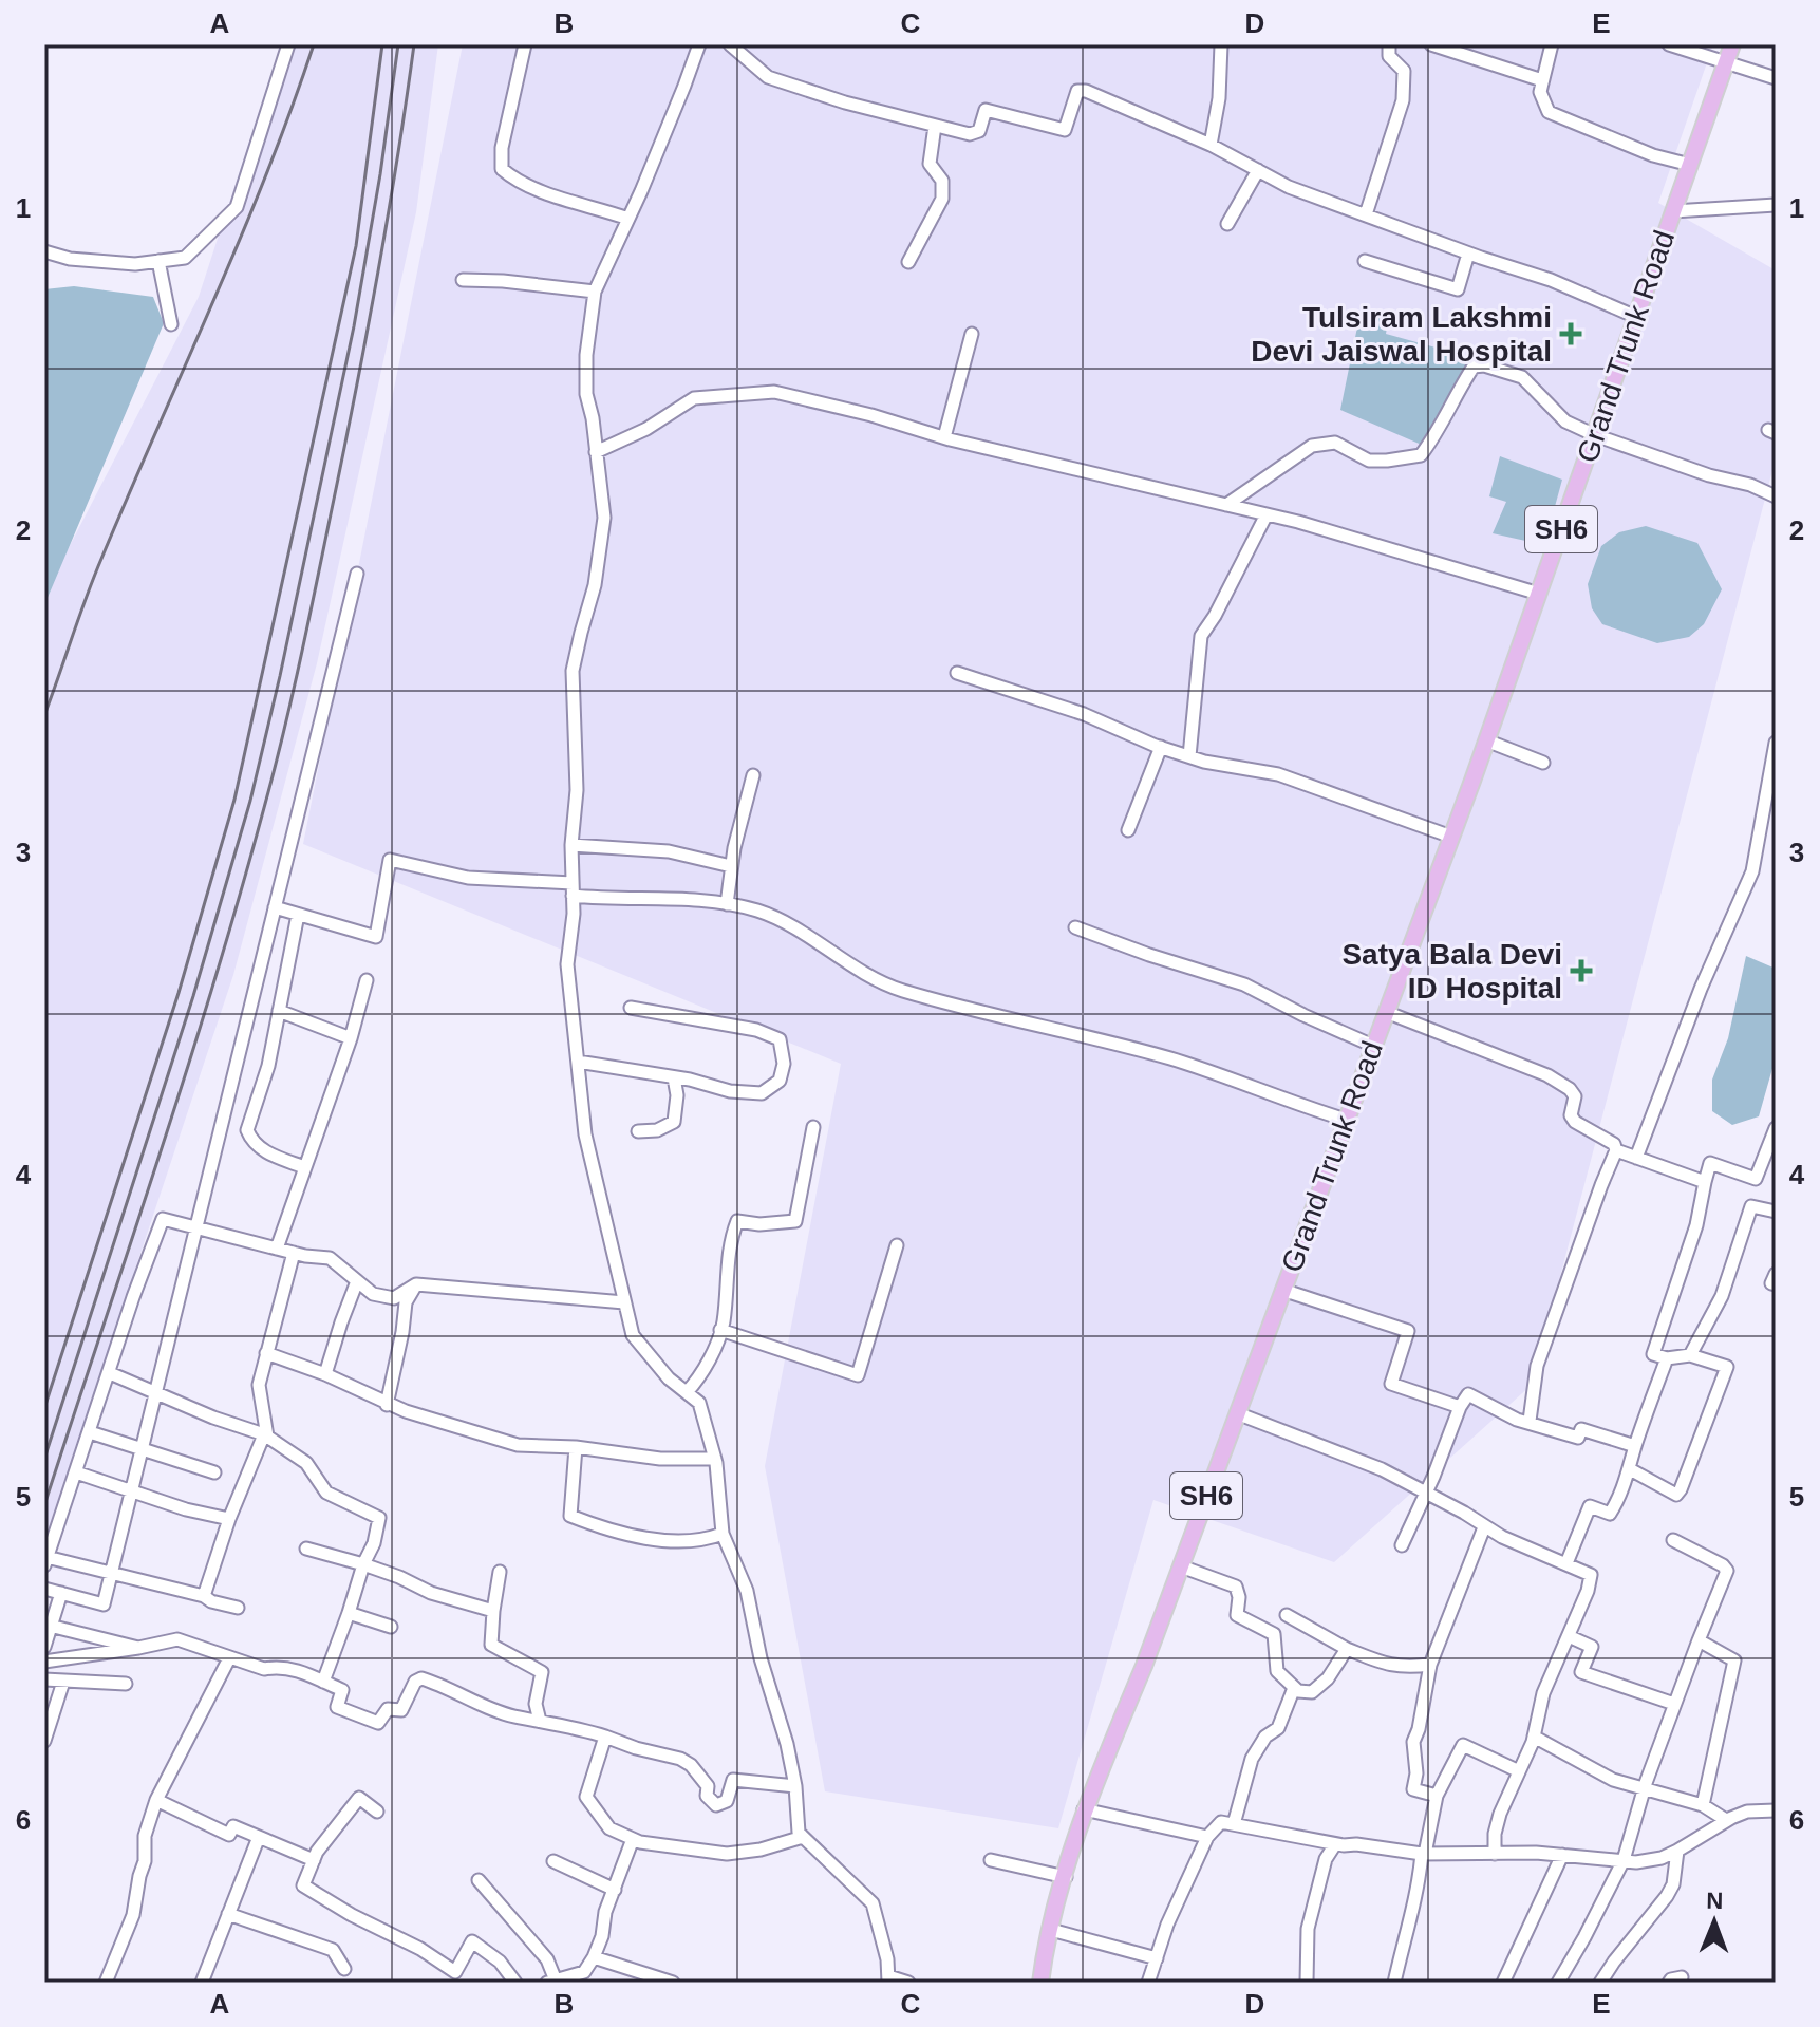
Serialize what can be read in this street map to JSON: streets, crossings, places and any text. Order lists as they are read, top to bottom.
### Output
{
  "streets": {
    "main road": ["Grand Trunk Road", "SH6"]
  },
  "places": {
    "health": ["Tulsiram Lakshmi Devi Jaiswal Hospital", "Satya Bala Devi ID Hospital"]
  },
  "north": "top",
  "grid": {
    "columns": [
      "A",
      "B",
      "C",
      "D",
      "E"
    ],
    "rows": [
      "1",
      "2",
      "3",
      "4",
      "5",
      "6"
    ]
  }
}
